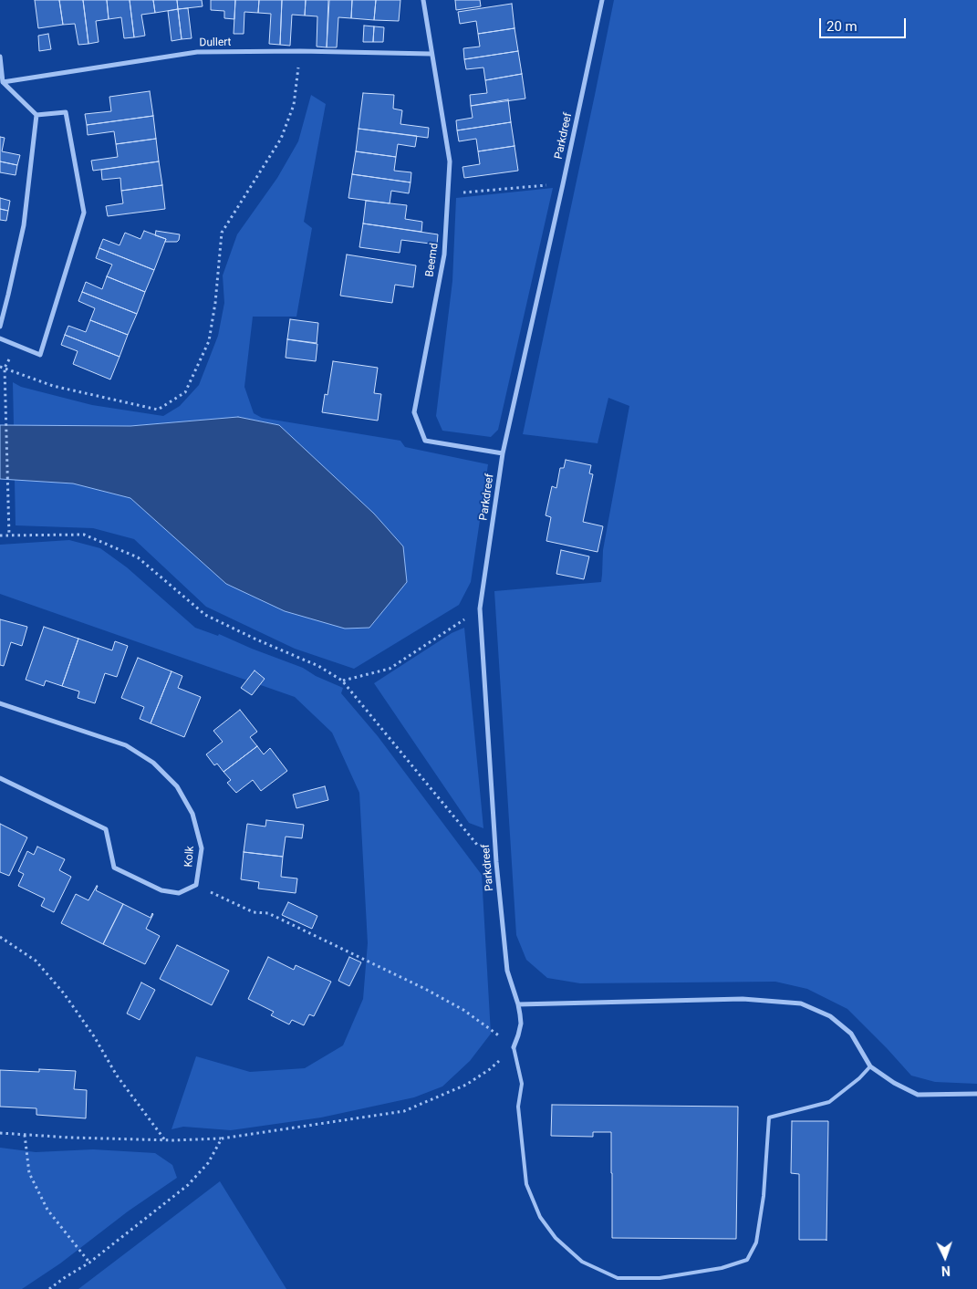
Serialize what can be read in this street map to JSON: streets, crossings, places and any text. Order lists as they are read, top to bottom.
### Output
{
  "streets": {
    "street": [
      "Dullert",
      "Parkdreef",
      "Beemd",
      "Kolk"
    ]
  },
  "crossings": [
    ["Dullert", "Beemd"],
    ["Parkdreef", "Beemd"]
  ],
  "scale_bar": "20 m",
  "north": "bottom"
}
